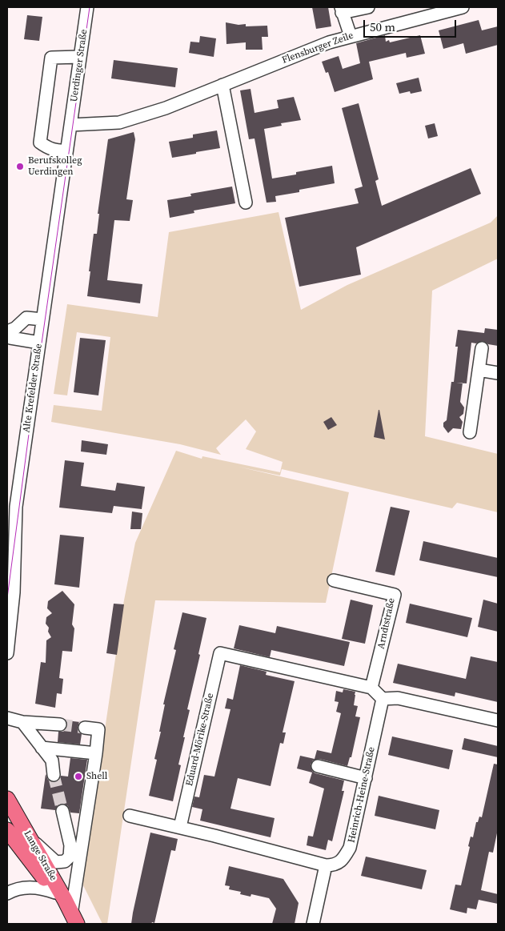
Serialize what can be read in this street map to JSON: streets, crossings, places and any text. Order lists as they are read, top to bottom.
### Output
{
  "streets": {
    "main road": ["Lange Straße"],
    "street": [
      "Flensburger Zeile",
      "Uerdinger Straße",
      "Alte Krefelder Straße",
      "Arndtstraße",
      "Eduard-Mörike-Straße",
      "Heinrich-Heine-Straße"
    ]
  },
  "crossings": [
    ["Flensburger Zeile", "Uerdinger Straße"],
    ["Flensburger Zeile", "Alte Krefelder Straße"],
    ["Uerdinger Straße", "Alte Krefelder Straße"],
    ["Arndtstraße", "Eduard-Mörike-Straße"]
  ],
  "places": ["Berufskolleg Uerdingen", "Shell"],
  "scale_bar": "50 m"
}
